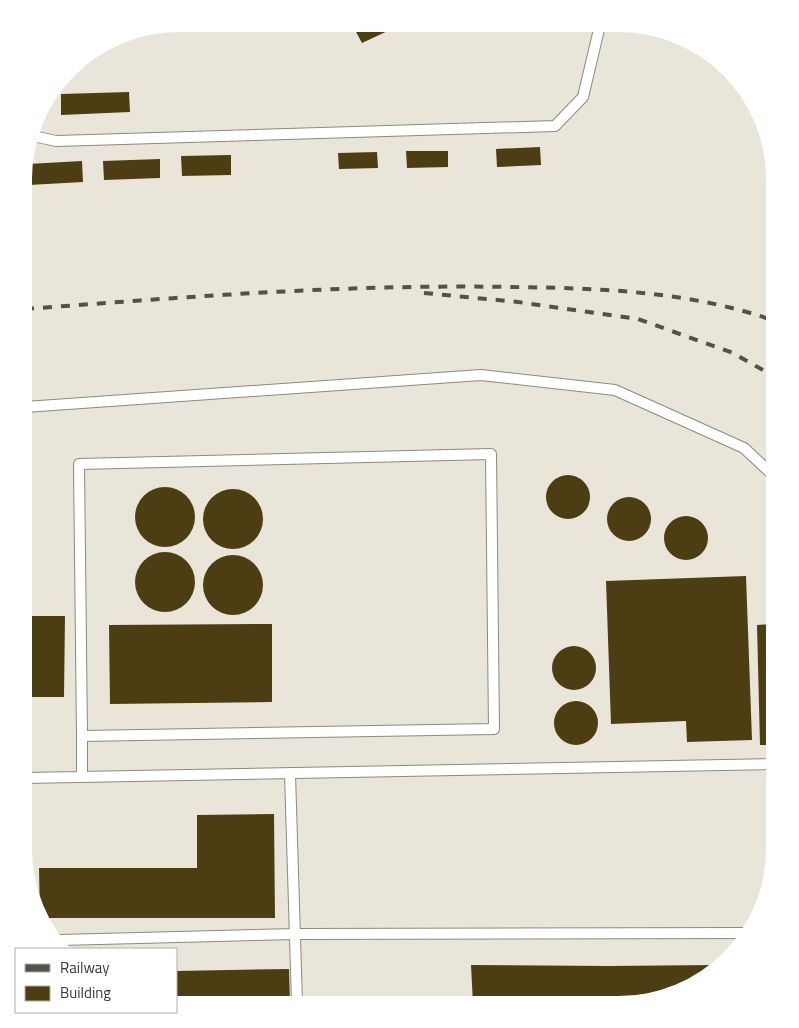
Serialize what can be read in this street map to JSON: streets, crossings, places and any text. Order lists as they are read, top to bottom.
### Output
{
  "legend": ["Railway", "Building"]
}
